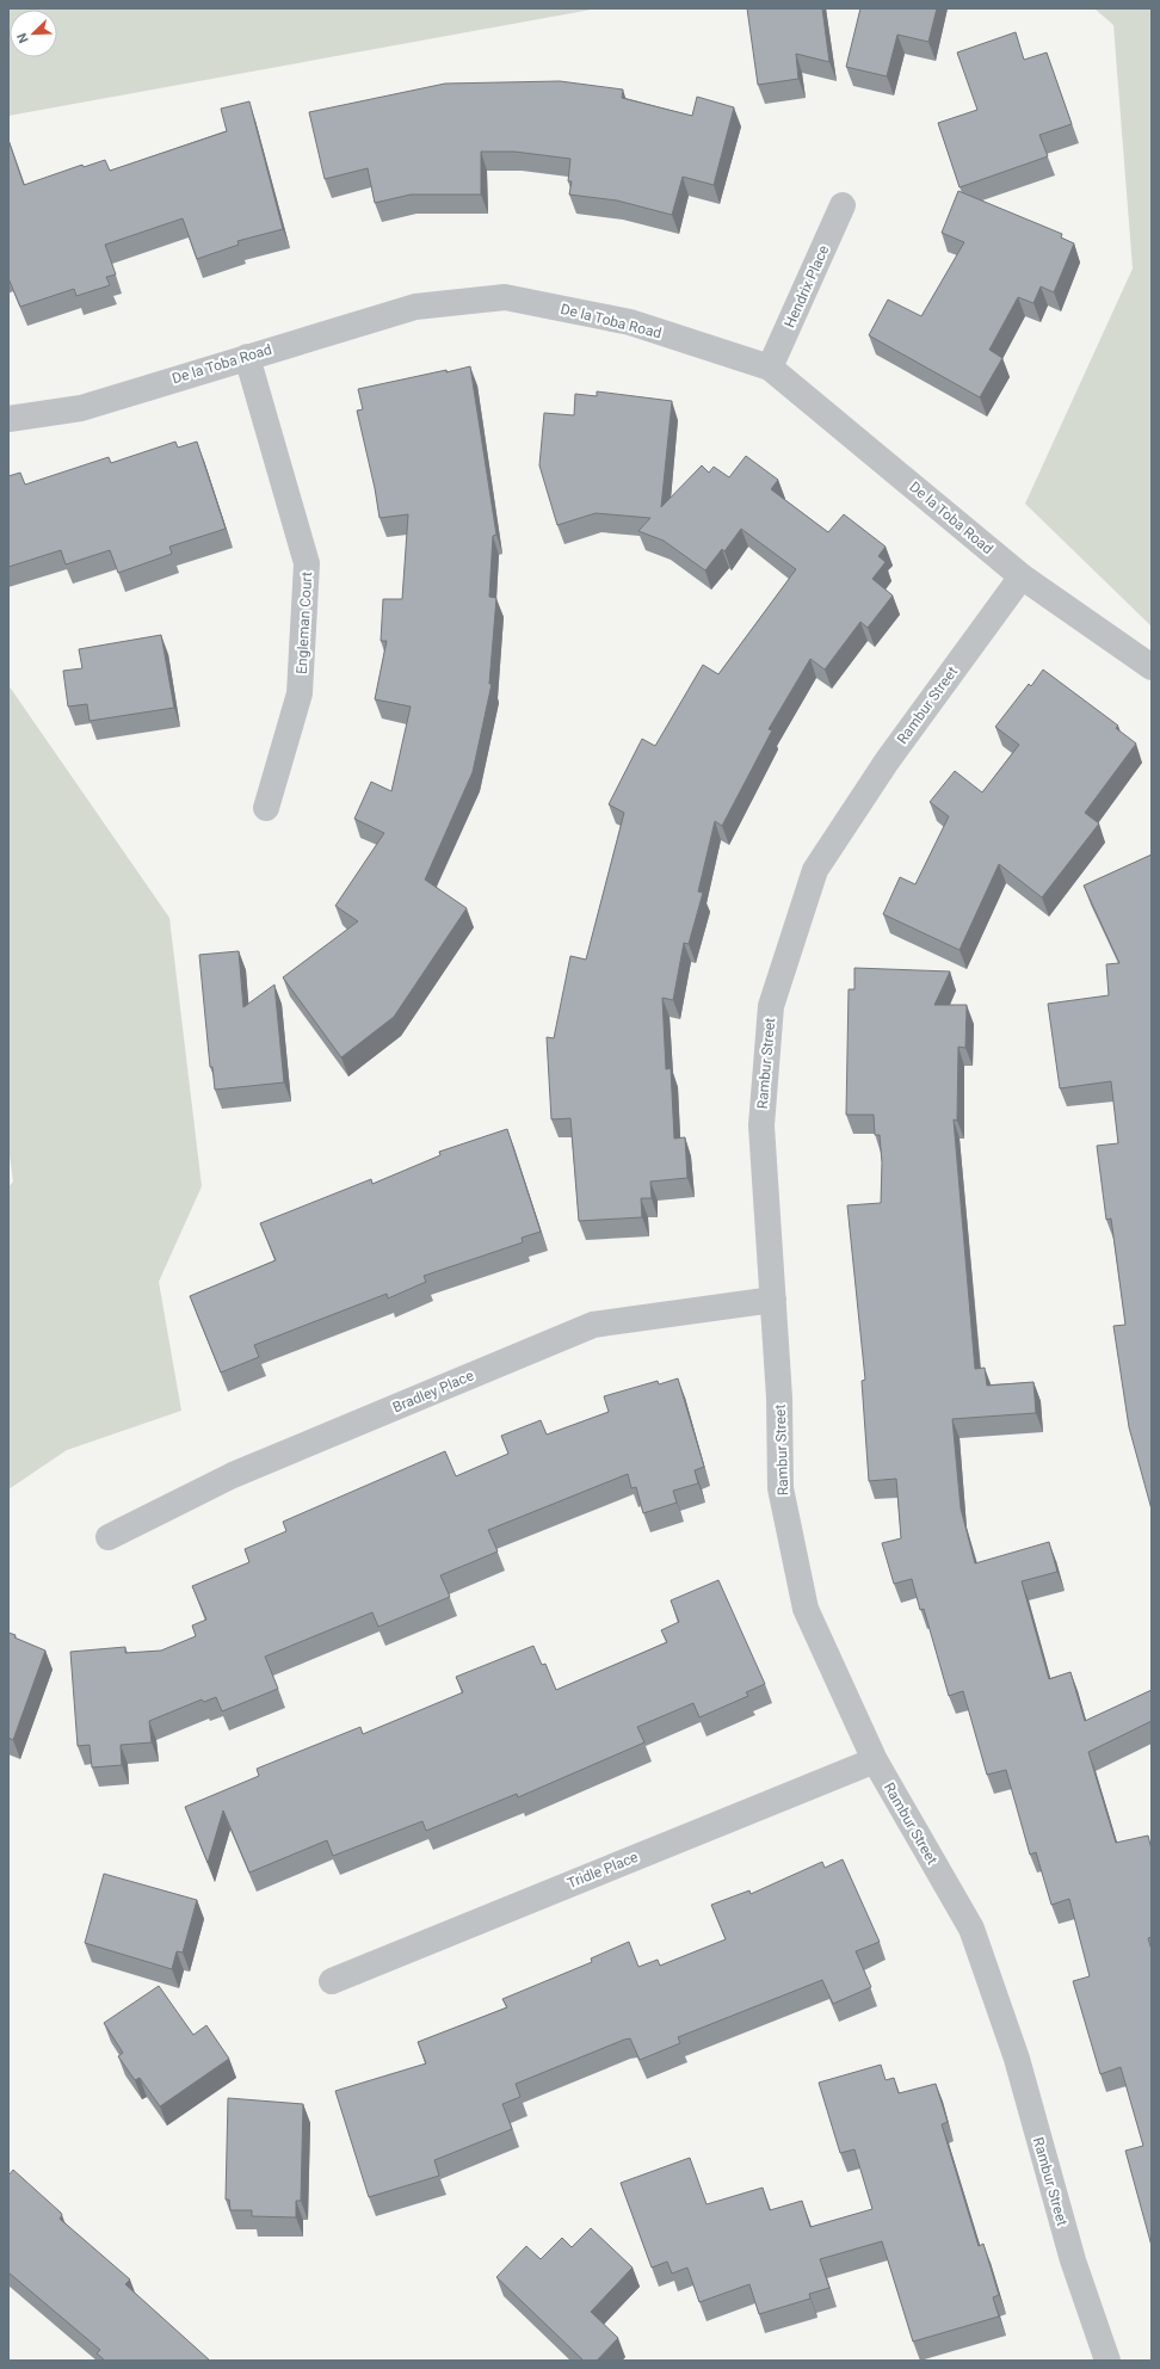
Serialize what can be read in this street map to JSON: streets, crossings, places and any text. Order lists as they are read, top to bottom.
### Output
{
  "streets": {
    "street": [
      "Hendrix Place",
      "De la Toba Road",
      "Engleman Court",
      "Rambur Street",
      "Bradley Place",
      "Tridle Place"
    ]
  },
  "crossings": [
    ["Hendrix Place", "De la Toba Road"],
    ["De la Toba Road", "Engleman Court"],
    ["De la Toba Road", "Rambur Street"],
    ["Rambur Street", "Bradley Place"],
    ["Rambur Street", "Tridle Place"]
  ],
  "north": "bottom left"
}
